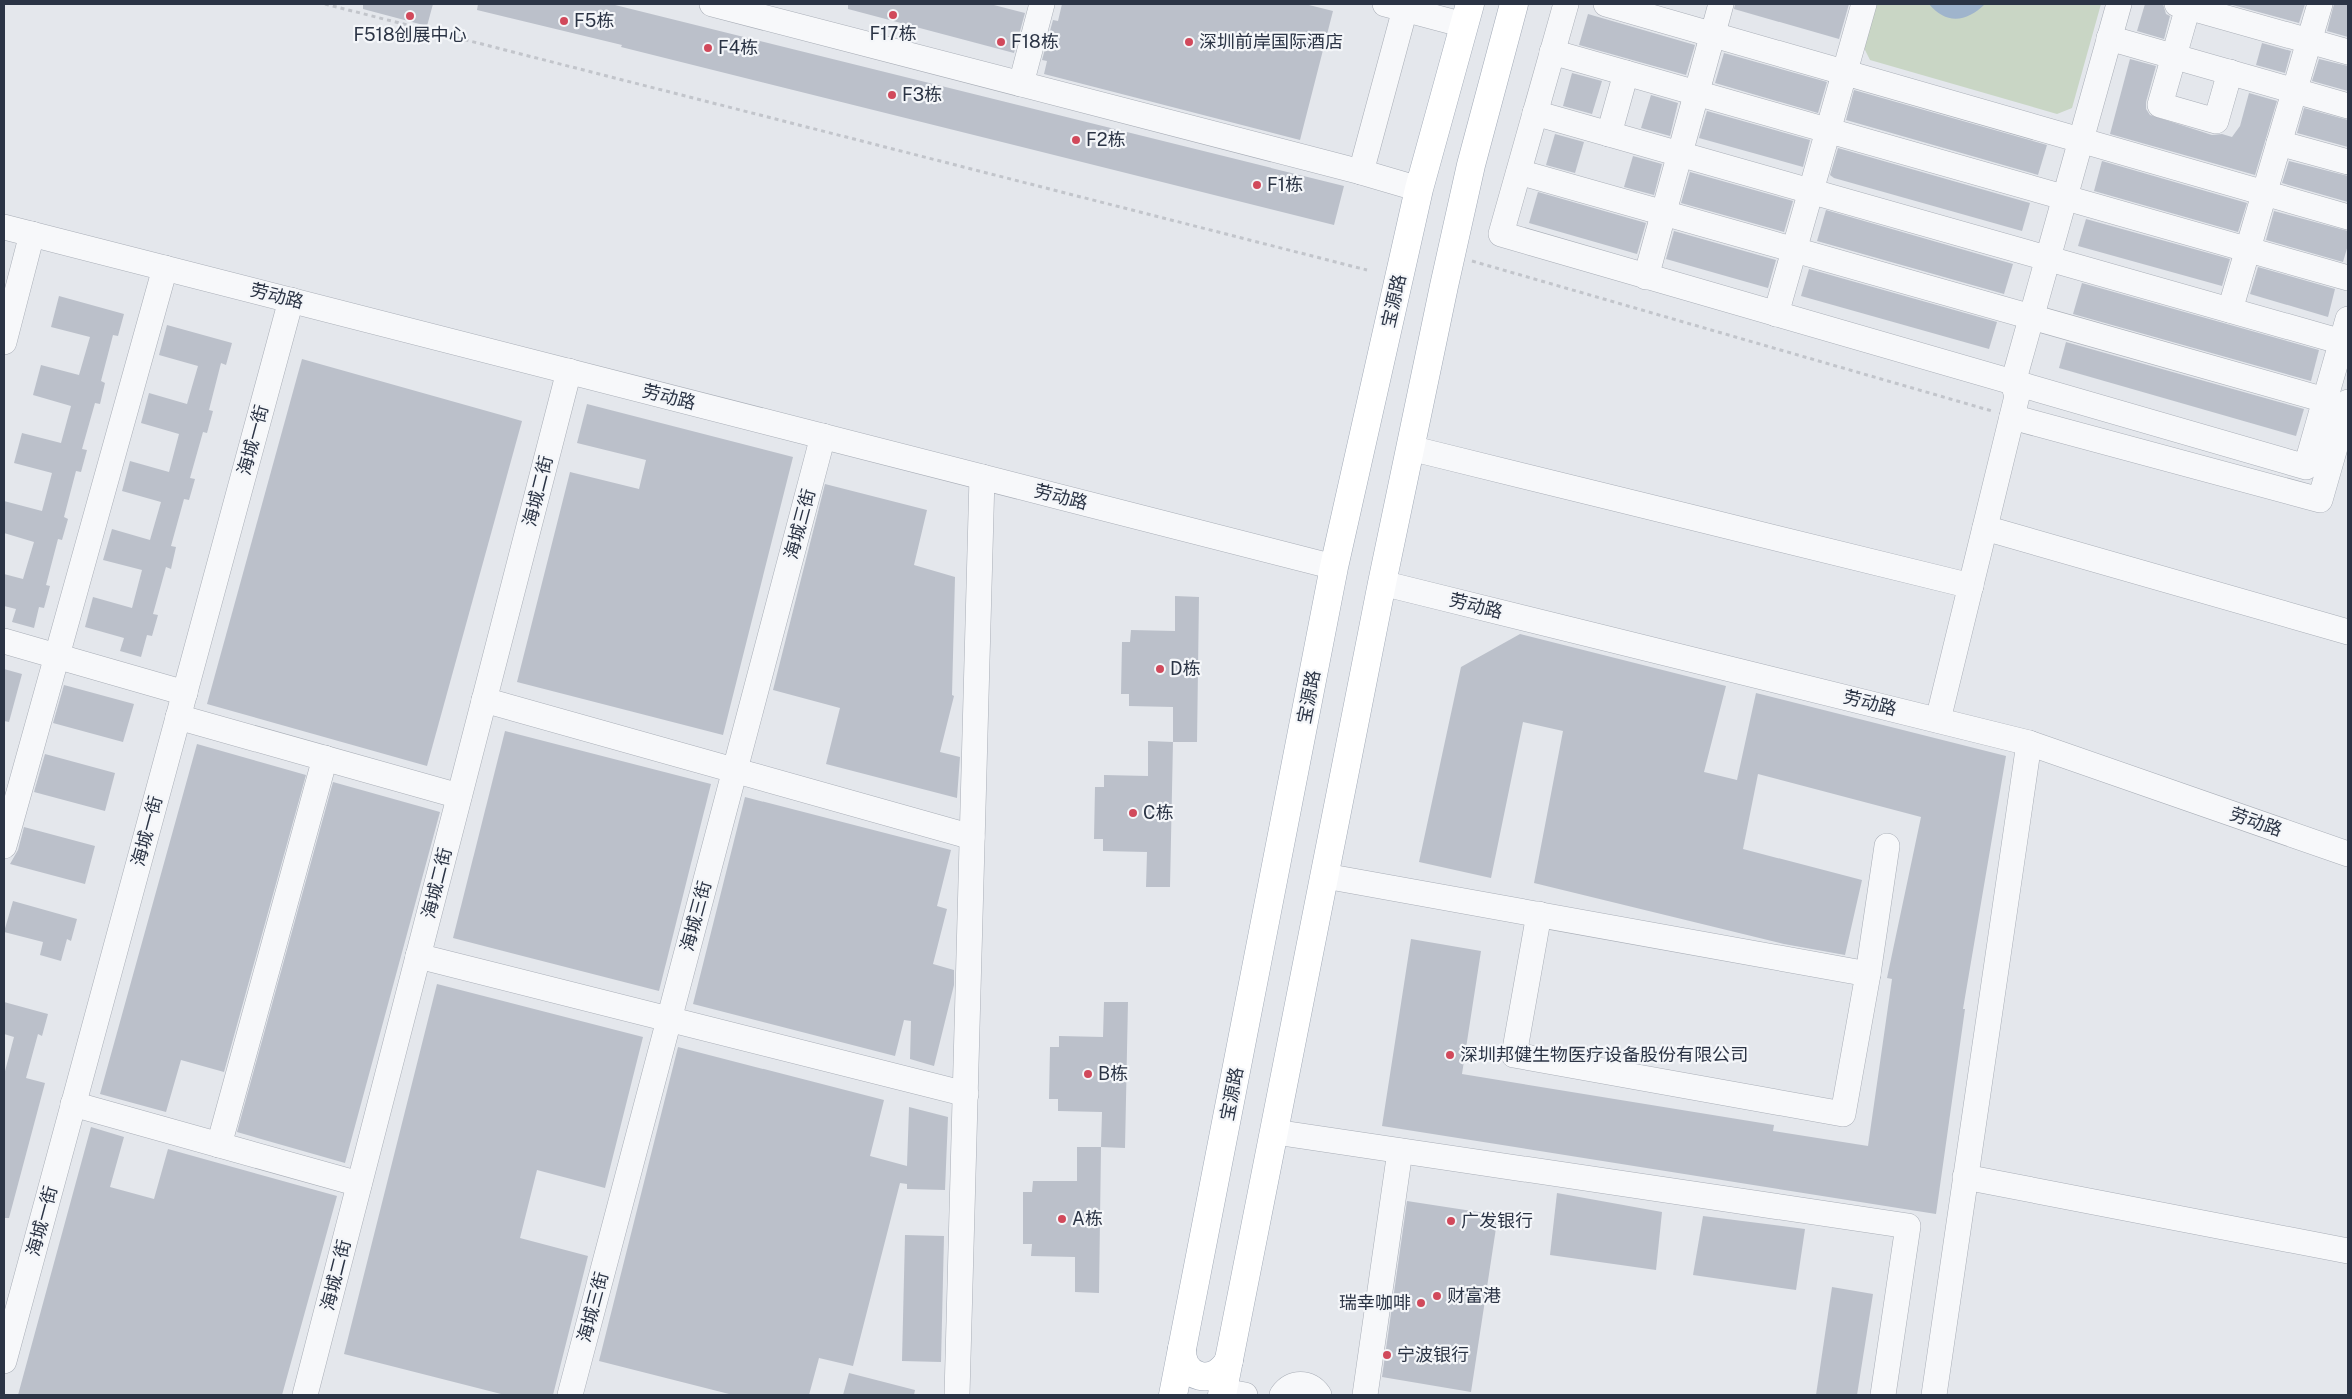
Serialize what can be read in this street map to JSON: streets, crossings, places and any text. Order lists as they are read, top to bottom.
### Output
{
  "streets": {
    "main road": ["宝源路"],
    "street": [
      "劳动路",
      "海城一街",
      "海城二街",
      "海城三街"
    ]
  },
  "crossings": [
    ["劳动路", "宝源路"],
    ["劳动路", "海城一街"],
    ["劳动路", "海城二街"],
    ["劳动路", "海城三街"]
  ],
  "places": [
    "F17栋",
    "F518创展中心",
    "F5栋",
    "F18栋",
    "深圳前岸国际酒店",
    "F4栋",
    "F3栋",
    "F2栋",
    "F1栋",
    "D栋",
    "C栋",
    "深圳邦健生物医疗设备股份有限公司",
    "B栋",
    "A栋",
    "广发银行",
    "财富港",
    "瑞幸咖啡",
    "宁波银行"
  ]
}
